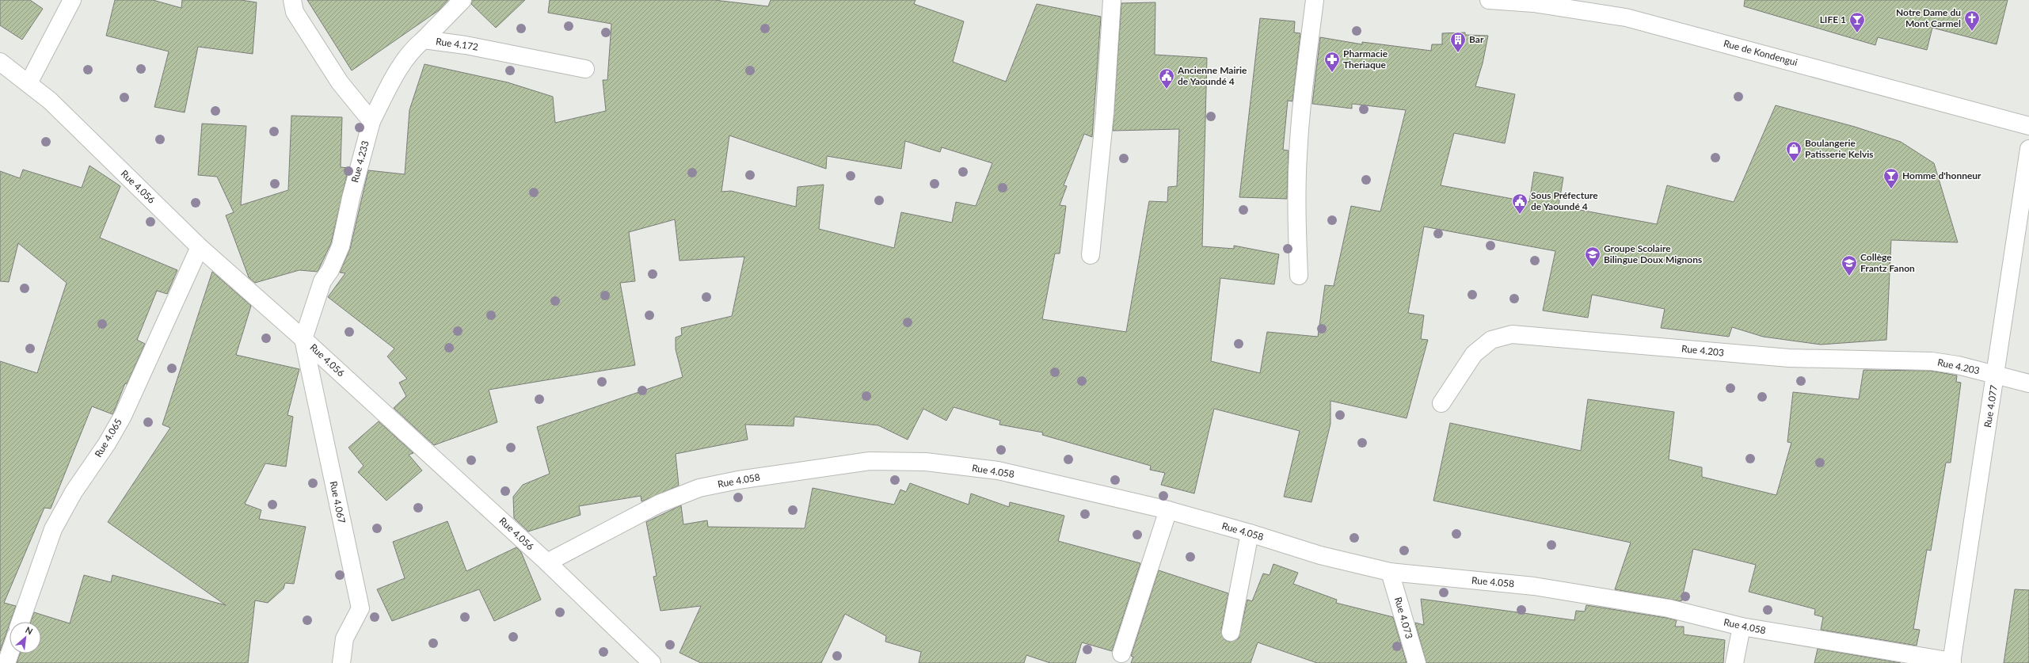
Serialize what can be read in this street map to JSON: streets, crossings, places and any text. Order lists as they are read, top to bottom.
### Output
{
  "streets": {
    "street": [
      "Rue 4.172",
      "Rue de Kondengui",
      "Rue 4.233",
      "Rue 4.056",
      "Rue 4.203",
      "Rue 4.077",
      "Rue 4.065",
      "Rue 4.058",
      "Rue 4.067",
      "Rue 4.073"
    ]
  },
  "crossings": [
    ["Rue 4.172", "Rue 4.233"],
    ["Rue 4.233", "Rue 4.056"],
    ["Rue 4.233", "Rue 4.067"],
    ["Rue 4.056", "Rue 4.065"],
    ["Rue 4.056", "Rue 4.058"],
    ["Rue 4.056", "Rue 4.067"],
    ["Rue 4.203", "Rue 4.077"],
    ["Rue 4.077", "Rue 4.058"],
    ["Rue 4.058", "Rue 4.073"]
  ],
  "places": {
    "church": ["Notre Dame du Mont Carmel"],
    "bar": ["LIFE 1", "Homme d'honneur"],
    "building": ["Bar"],
    "pharmacy": ["Pharmacie Theriaque"],
    "public building": ["Ancienne Mairie de Yaoundé 4", "Sous Préfecture de Yaoundé 4"],
    "shop": ["Boulangerie Patisserie Kelvis"],
    "school or university": ["Groupe Scolaire Bilingue Doux Mignons", "Collège Frantz Fanon"]
  },
  "north": "top right"
}
